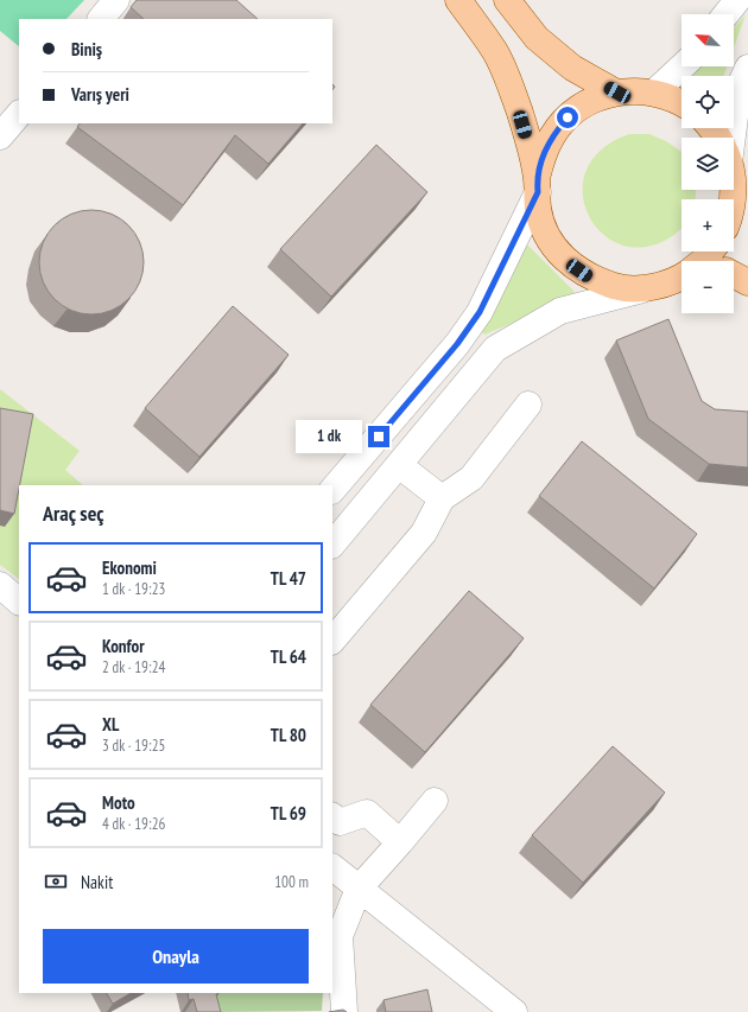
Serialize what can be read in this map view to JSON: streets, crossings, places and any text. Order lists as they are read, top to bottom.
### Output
{
  "north": "top left",
  "page": {
    "map_buttons": ["+", "−"],
    "banner": ["Biniş", "Varış yeri"],
    "bubble": "1 dk",
    "heading": "Araç seç",
    "list": [
      {
        "name": "Ekonomi",
        "note": "1 dk · 19:23",
        "value": "TL 47"
      },
      {
        "name": "Konfor",
        "note": "2 dk · 19:24",
        "value": "TL 64"
      },
      {
        "name": "XL",
        "note": "3 dk · 19:25",
        "value": "TL 80"
      },
      {
        "name": "Moto",
        "note": "4 dk · 19:26",
        "value": "TL 69"
      }
    ],
    "pay": ["Nakit", "100 m"],
    "buttons": "Onayla"
  }
}
